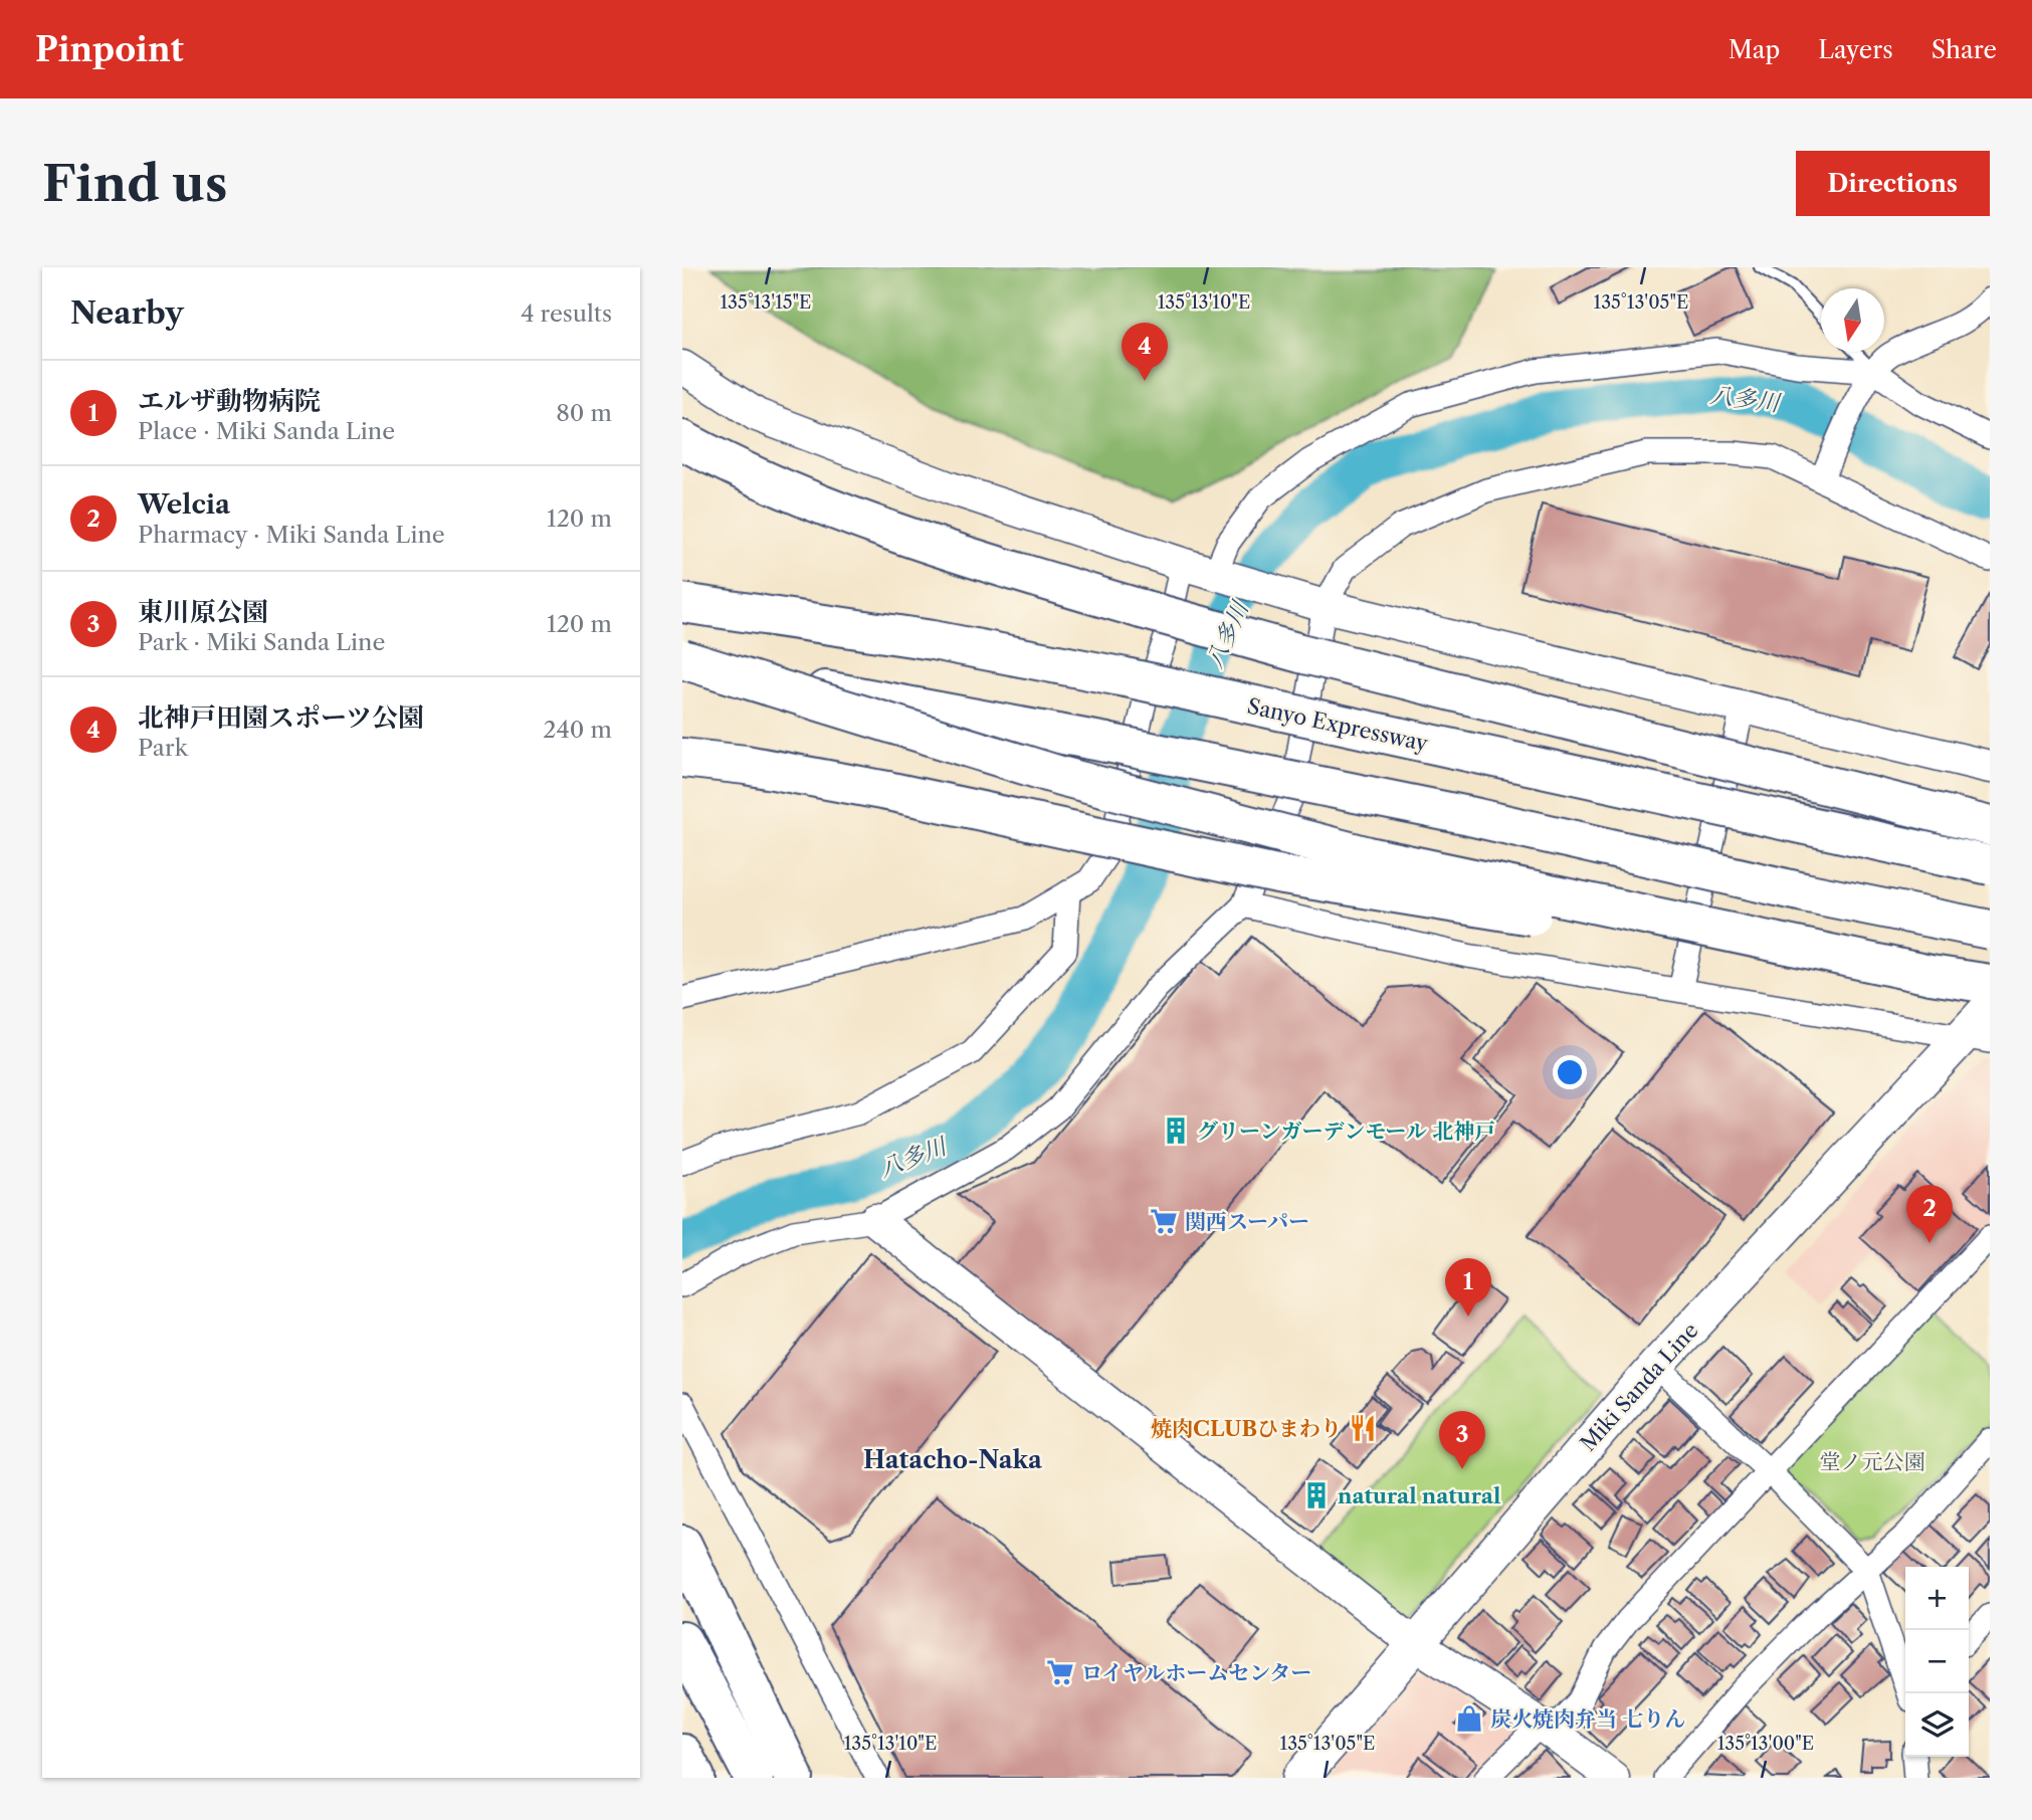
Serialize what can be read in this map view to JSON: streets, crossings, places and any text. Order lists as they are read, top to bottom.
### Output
{
  "streets": {
    "highway": ["Sanyo Expressway"],
    "main road": ["Miki Sanda Line"]
  },
  "districts": ["Hatacho-Naka"],
  "water": ["八多川"],
  "parks": ["堂ノ元公園"],
  "places": {
    "building": ["グリーンガーデンモール 北神戸", "natural natural"],
    "supermarket": ["関西スーパー", "ロイヤルホームセンター"],
    "restaurant": ["焼肉CLUBひまわり"],
    "shop": ["炭火焼肉弁当 七りん"]
  },
  "north": "bottom",
  "page": {
    "header": "Pinpoint",
    "nav": ["Map", "Layers", "Share"],
    "buttons": "Directions",
    "title": "Find us",
    "heading": ["Nearby", "4 results"],
    "pins": [
      "4",
      "2",
      "1",
      "3"
    ],
    "list": [
      {
        "mark": "1",
        "name": "エルザ動物病院",
        "note": "Place · Miki Sanda Line",
        "value": "80 m"
      },
      {
        "mark": "2",
        "name": "Welcia",
        "note": "Pharmacy · Miki Sanda Line",
        "value": "120 m"
      },
      {
        "mark": "3",
        "name": "東川原公園",
        "note": "Park · Miki Sanda Line",
        "value": "120 m"
      },
      {
        "mark": "4",
        "name": "北神戸田園スポーツ公園",
        "note": "Park",
        "value": "240 m"
      }
    ],
    "map_buttons": ["+", "−"]
  },
  "coordinates": [
    "135°13'15\"E",
    "135°13'10\"E",
    "135°13'05\"E",
    "135°13'00\"E"
  ]
}
